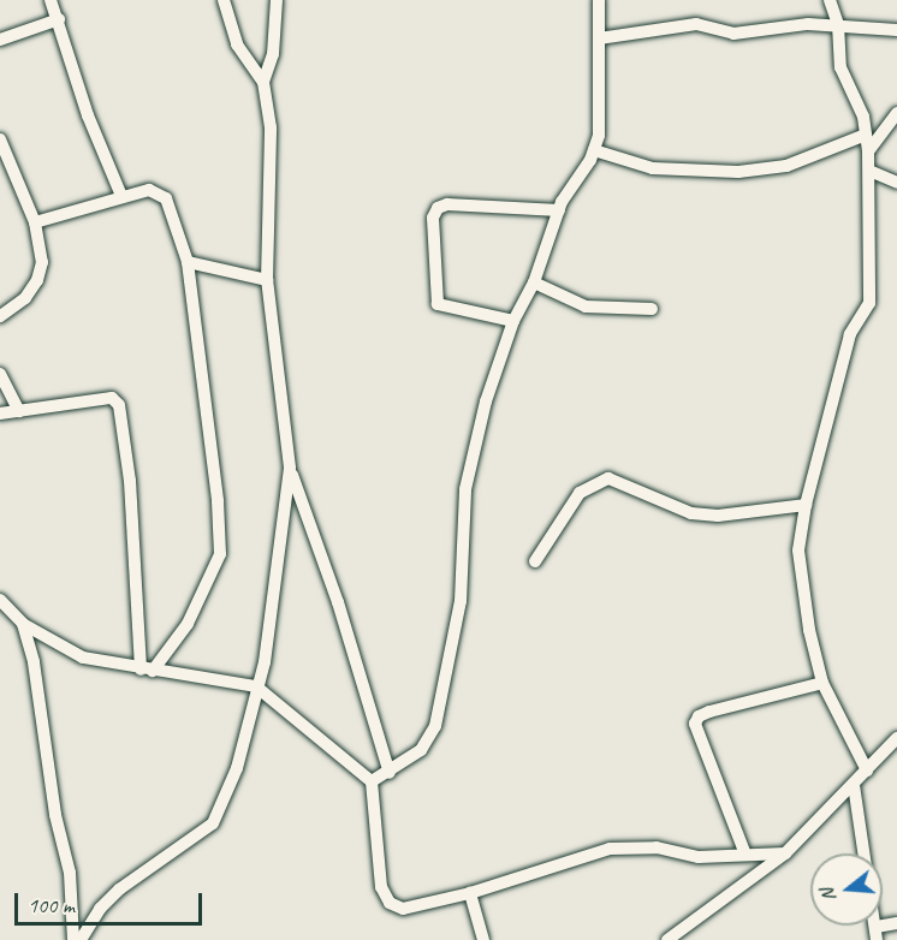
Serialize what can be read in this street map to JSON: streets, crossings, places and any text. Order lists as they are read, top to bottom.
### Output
{
  "scale_bar": "100 m",
  "north": "left"
}
